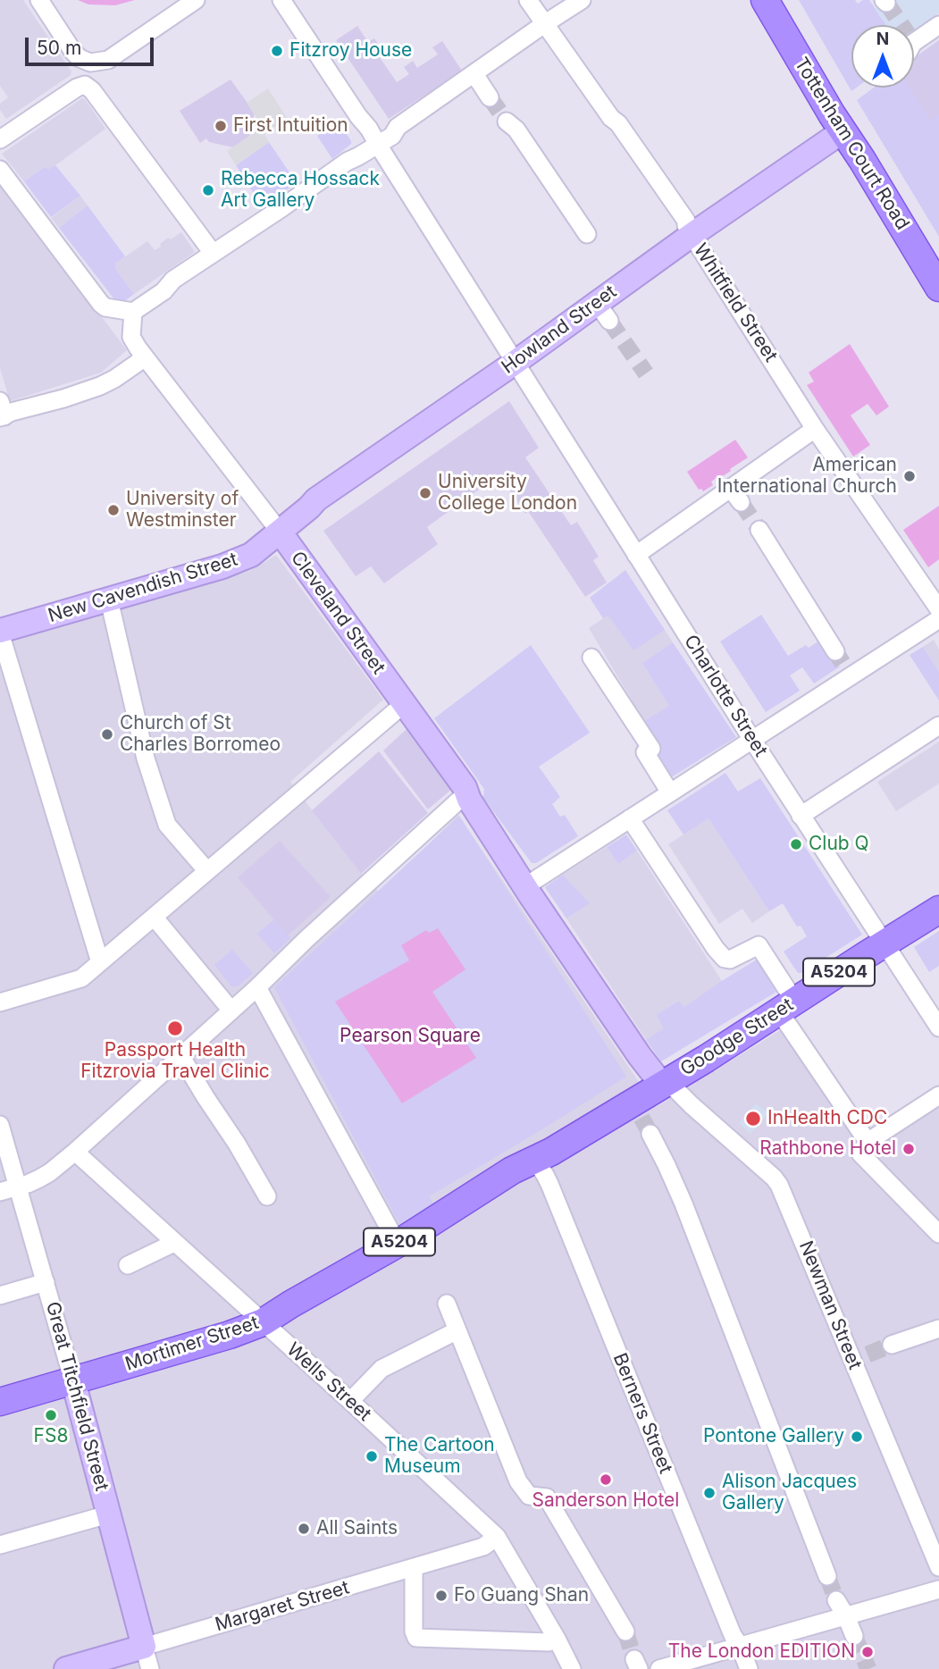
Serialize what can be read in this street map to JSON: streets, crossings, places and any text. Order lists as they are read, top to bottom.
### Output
{
  "streets": {
    "main road": [
      "Tottenham Court Road",
      "A5204",
      "Goodge Street",
      "Mortimer Street"
    ],
    "street": [
      "Whitfield Street",
      "Howland Street",
      "New Cavendish Street",
      "Cleveland Street",
      "Charlotte Street",
      "Newman Street",
      "Wells Street",
      "Great Titchfield Street",
      "Berners Street",
      "Margaret Street"
    ]
  },
  "crossings": [
    ["Tottenham Court Road", "Howland Street"],
    ["Whitfield Street", "Howland Street"],
    ["Howland Street", "New Cavendish Street"],
    ["Howland Street", "Cleveland Street"],
    ["Howland Street", "Charlotte Street"],
    ["New Cavendish Street", "Cleveland Street"],
    ["Cleveland Street", "Goodge Street"],
    ["Cleveland Street", "Newman Street"],
    ["Cleveland Street", "Mortimer Street"],
    ["Charlotte Street", "Goodge Street"],
    ["Goodge Street", "Newman Street"],
    ["Goodge Street", "Mortimer Street"],
    ["Newman Street", "Mortimer Street"],
    ["Mortimer Street", "Wells Street"],
    ["Mortimer Street", "Great Titchfield Street"],
    ["Mortimer Street", "Berners Street"],
    ["Wells Street", "Margaret Street"],
    ["Great Titchfield Street", "Margaret Street"]
  ],
  "parks": ["Pearson Square"],
  "places": [
    "Fitzroy House",
    "First Intuition",
    "Rebecca Hossack Art Gallery",
    "American International Church",
    "University College London",
    "University of Westminster",
    "Church of St Charles Borromeo",
    "Club Q",
    "Passport Health Fitzrovia Travel Clinic",
    "InHealth CDC",
    "Rathbone Hotel",
    "FS8",
    "Pontone Gallery",
    "The Cartoon Museum",
    "Sanderson Hotel",
    "Alison Jacques Gallery",
    "All Saints",
    "Fo Guang Shan",
    "The London EDITION"
  ],
  "scale_bar": "50 m",
  "north": "top"
}
